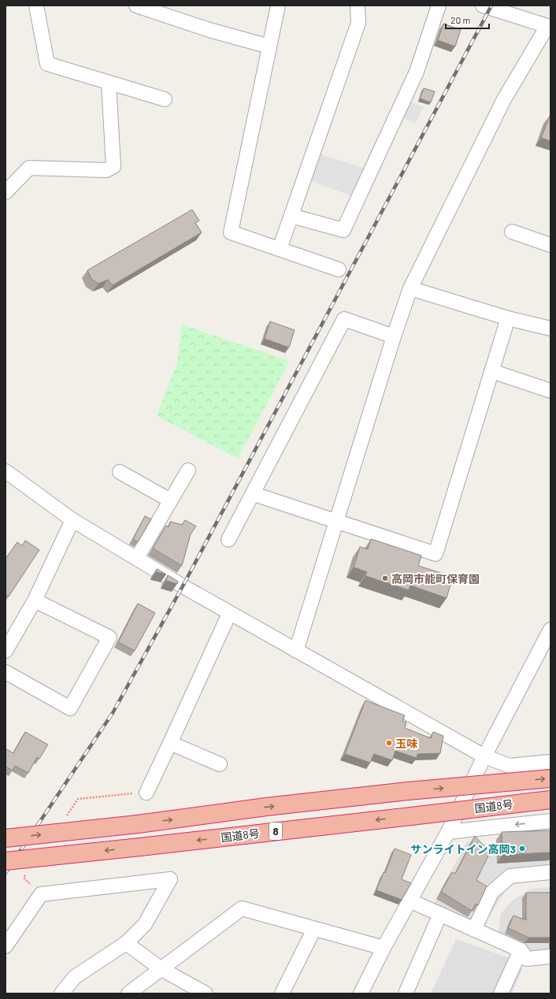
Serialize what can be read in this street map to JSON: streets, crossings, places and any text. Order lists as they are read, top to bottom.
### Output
{
  "streets": {
    "highway": ["国道8号", "8"]
  },
  "places": ["高岡市能町保育園", "玉味", "サンライトイン高岡3"],
  "scale_bar": "20 m"
}
